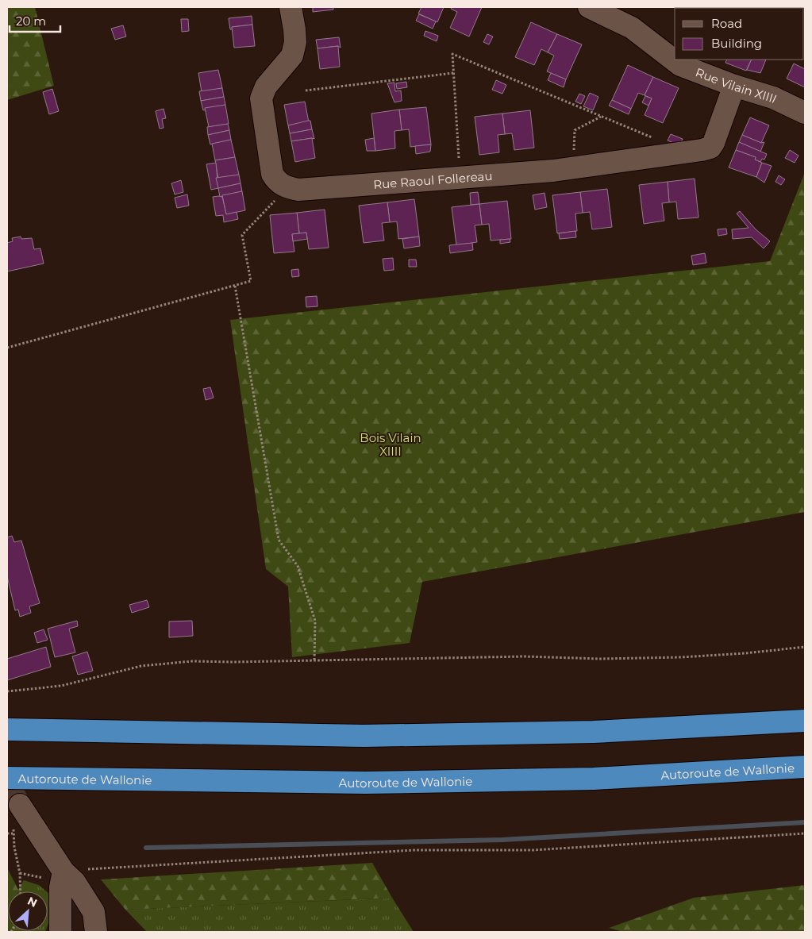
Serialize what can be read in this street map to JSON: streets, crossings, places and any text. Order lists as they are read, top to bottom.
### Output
{
  "streets": {
    "highway": ["Autoroute de Wallonie"],
    "street": ["Rue Vilain XIIII", "Rue Raoul Follereau"]
  },
  "crossings": [
    ["Rue Vilain XIIII", "Rue Raoul Follereau"]
  ],
  "parks": ["Bois Vilain XIIII"],
  "legend": ["Road", "Building"],
  "scale_bar": "20 m",
  "north": "top right"
}
